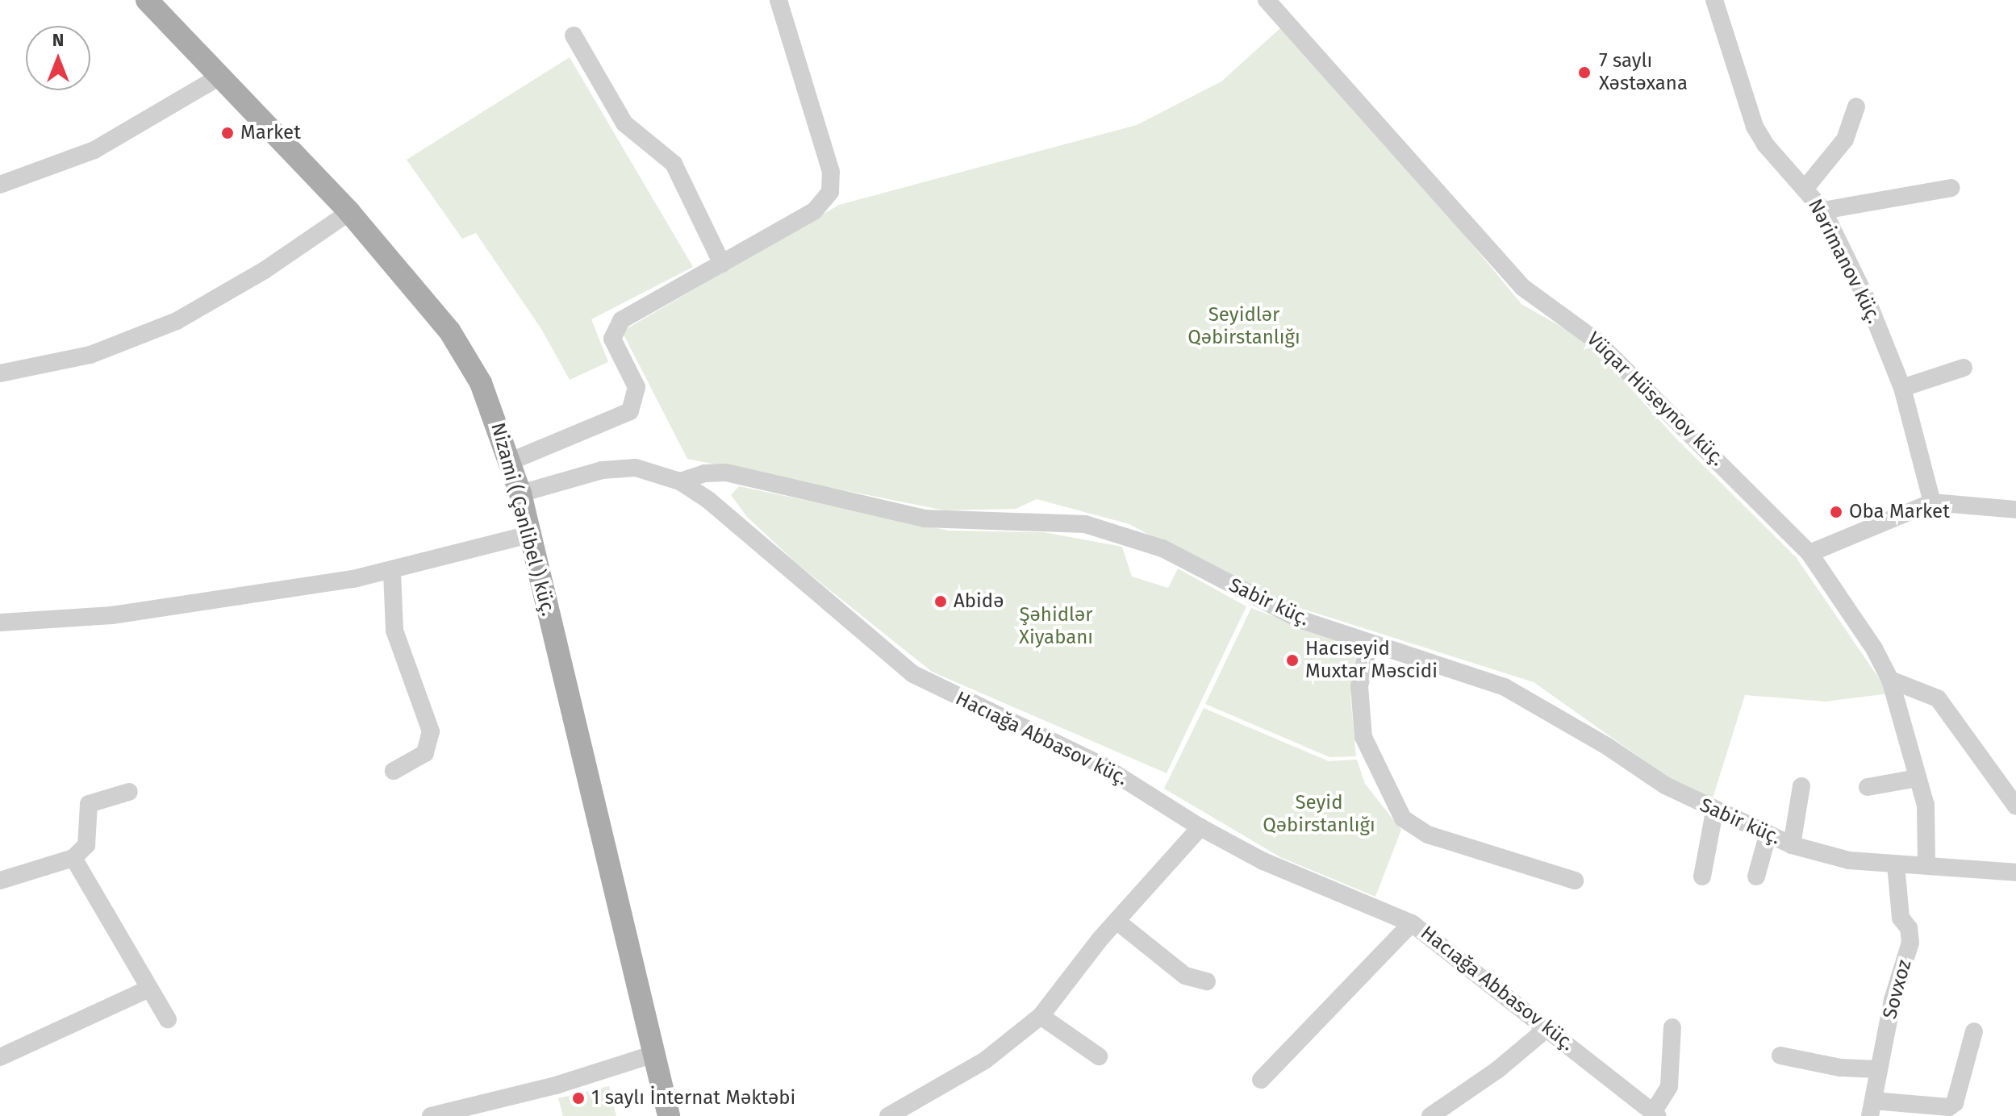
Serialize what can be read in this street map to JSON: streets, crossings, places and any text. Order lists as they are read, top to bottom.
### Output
{
  "streets": {
    "main road": ["Nizami ( Çənlibel ) küç."],
    "street": [
      "Nərimanov küç.",
      "Vüqar Hüseynov küç.",
      "Sabir küç.",
      "Hacıağa Abbasov küç.",
      "Sovxoz"
    ]
  },
  "crossings": [
    ["Vüqar Hüseynov küç.", "Sabir küç."],
    ["Nizami ( Çənlibel ) küç.", "Hacıağa Abbasov küç."],
    ["Sabir küç.", "Hacıağa Abbasov küç."],
    ["Sabir küç.", "Sovxoz"]
  ],
  "parks": ["Seyidlər Qəbirstanlığı", "Şəhidlər Xiyabanı", "Seyid Qəbirstanlığı"],
  "places": [
    "7 saylı Xəstəxana",
    "Market",
    "Oba Market",
    "Abidə",
    "Hacıseyid Muxtar Məscidi",
    "1 saylı İnternat Məktəbi"
  ],
  "north": "top"
}
